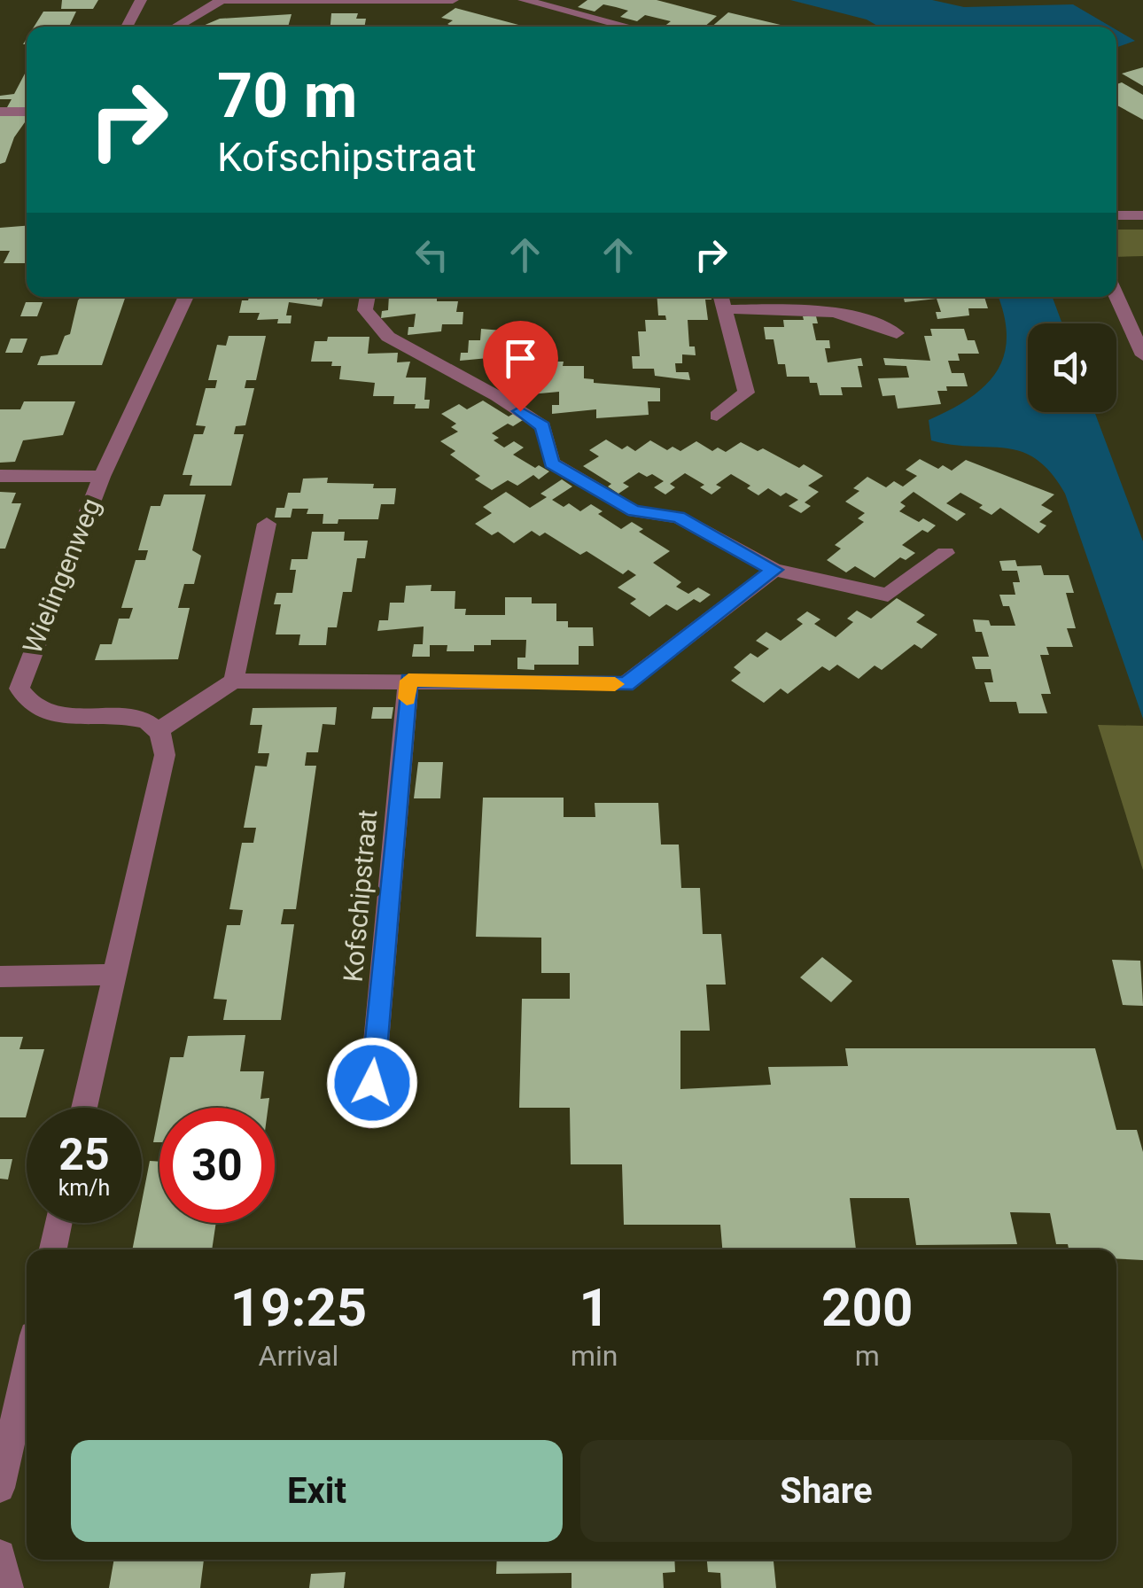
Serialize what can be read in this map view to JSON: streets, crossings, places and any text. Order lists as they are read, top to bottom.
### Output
{
  "streets": {
    "street": ["Wielingenweg", "Kofschipstraat"]
  },
  "page": {
    "turn": ["70 m", "Kofschipstraat"],
    "speed": "25 km/h",
    "limit": "30",
    "eta": [
      "19:25",
      "Arrival",
      "1",
      "min",
      "200",
      "m"
    ],
    "buttons": ["Exit", "Share"]
  }
}
